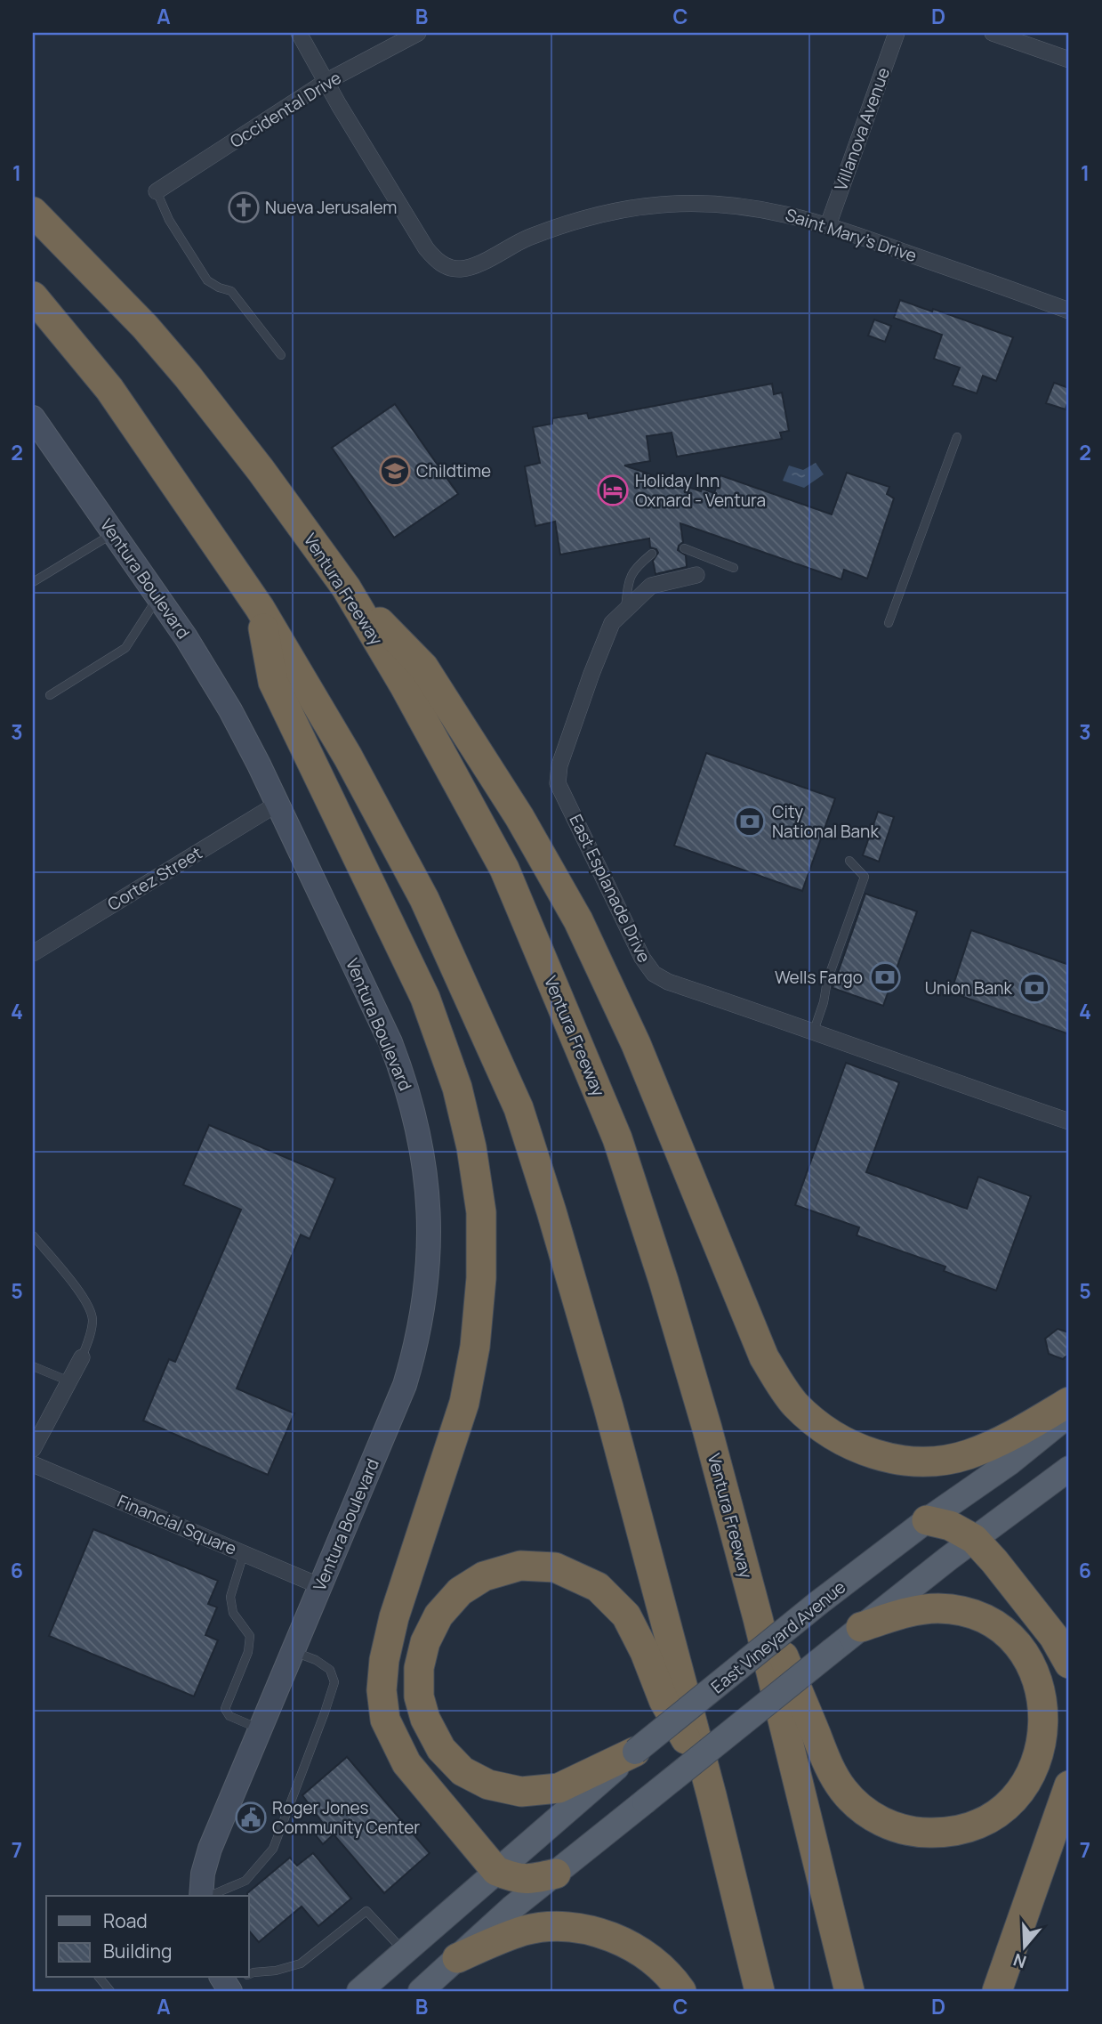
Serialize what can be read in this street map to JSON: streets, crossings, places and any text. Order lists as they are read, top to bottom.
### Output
{
  "streets": {
    "highway": ["Ventura Freeway"],
    "main road": ["East Vineyard Avenue"],
    "street": [
      "Occidental Drive",
      "Villanova Avenue",
      "Saint Mary's Drive",
      "Ventura Boulevard",
      "Cortez Street",
      "East Esplanade Drive",
      "Financial Square"
    ]
  },
  "crossings": [
    ["Occidental Drive", "Saint Mary's Drive"],
    ["Villanova Avenue", "Saint Mary's Drive"],
    ["Ventura Boulevard", "Cortez Street"],
    ["Ventura Boulevard", "Financial Square"]
  ],
  "places": {
    "church": ["Nueva Jerusalem"],
    "school or university": ["Childtime"],
    "hotel": ["Holiday Inn Oxnard - Ventura"],
    "bank": ["City National Bank", "Wells Fargo", "Union Bank"],
    "public building": ["Roger Jones Community Center"]
  },
  "legend": ["Road", "Building"],
  "north": "bottom",
  "grid": {
    "columns": [
      "A",
      "B",
      "C",
      "D"
    ],
    "rows": [
      "1",
      "2",
      "3",
      "4",
      "5",
      "6",
      "7"
    ]
  }
}
